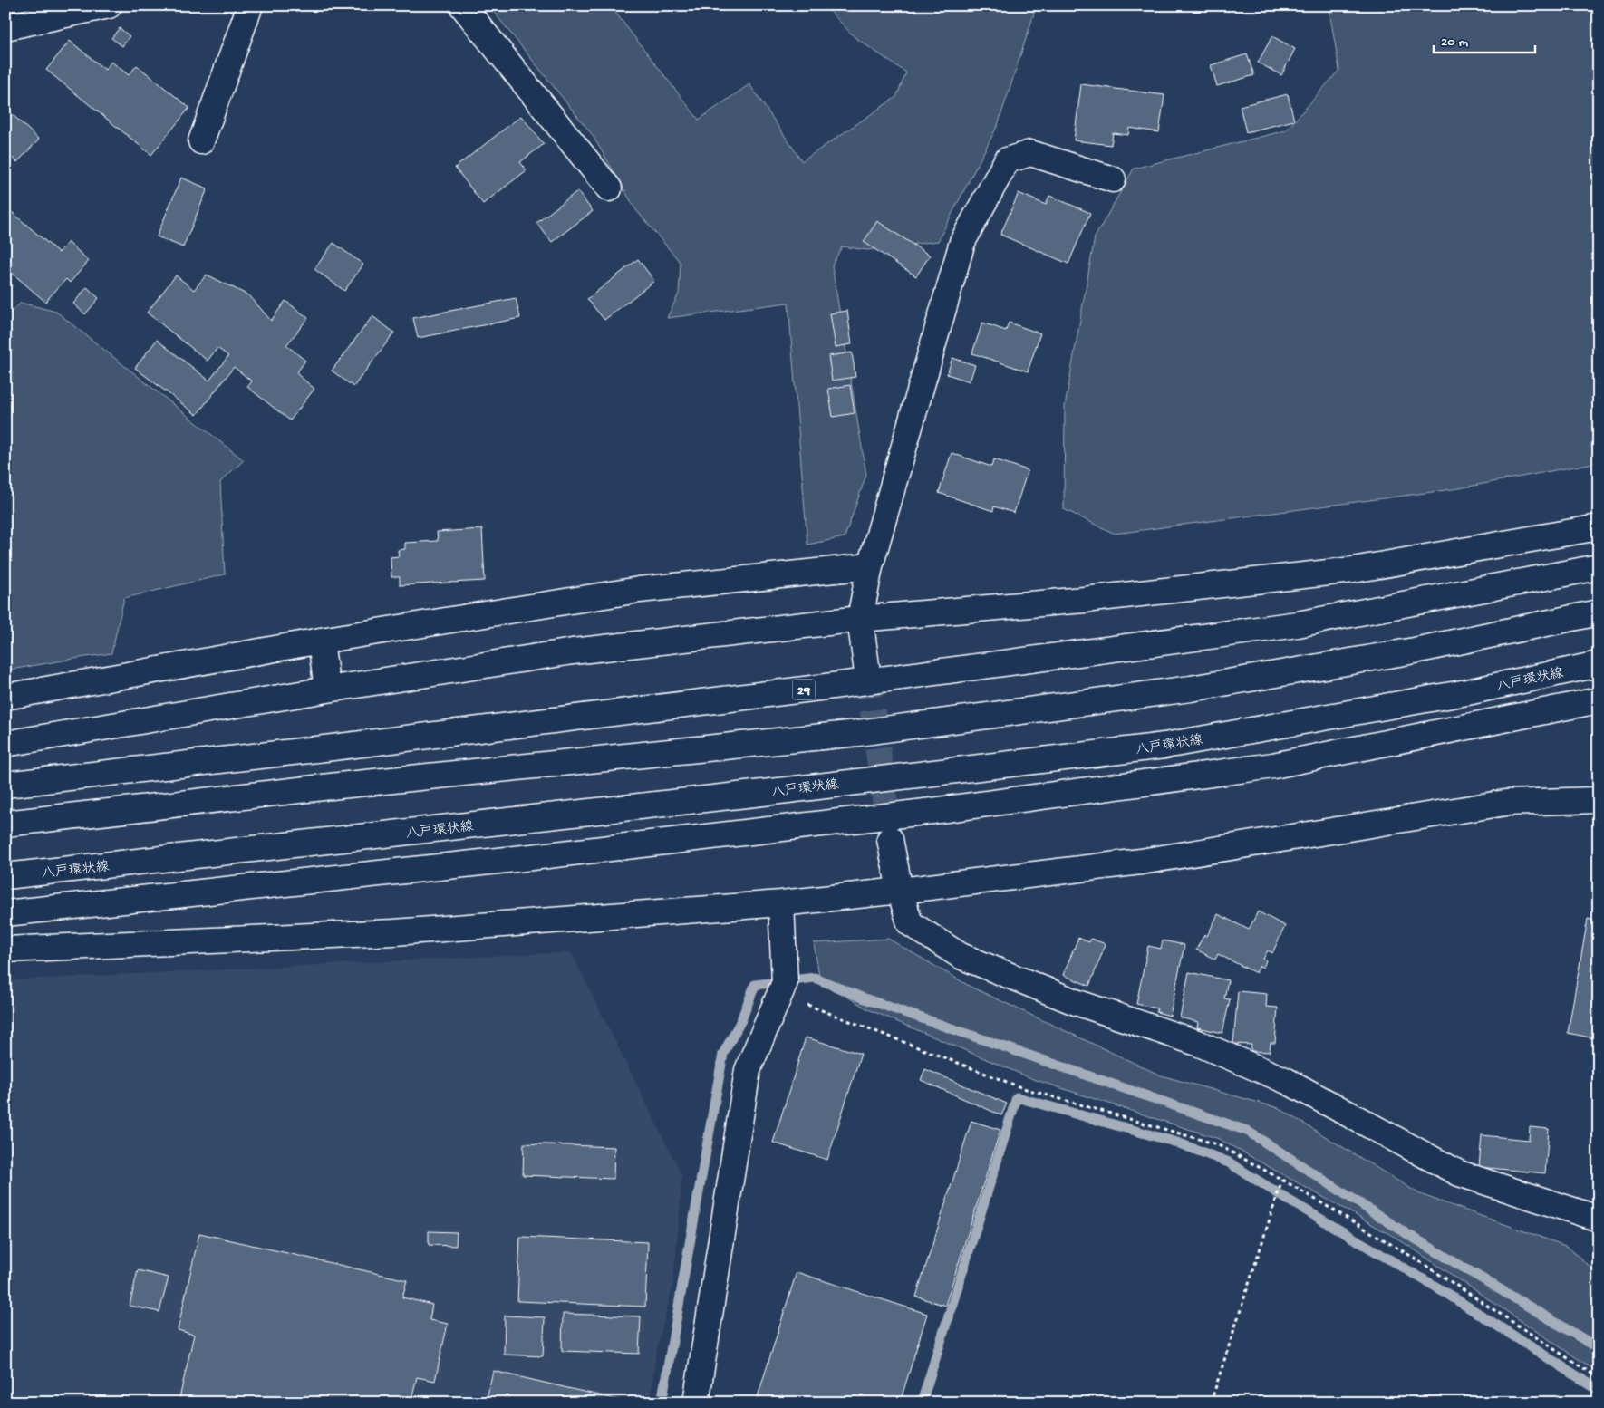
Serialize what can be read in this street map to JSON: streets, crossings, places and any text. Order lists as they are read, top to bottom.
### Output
{
  "streets": {
    "street": ["八戸環状線", "29"]
  },
  "scale_bar": "20 m"
}
